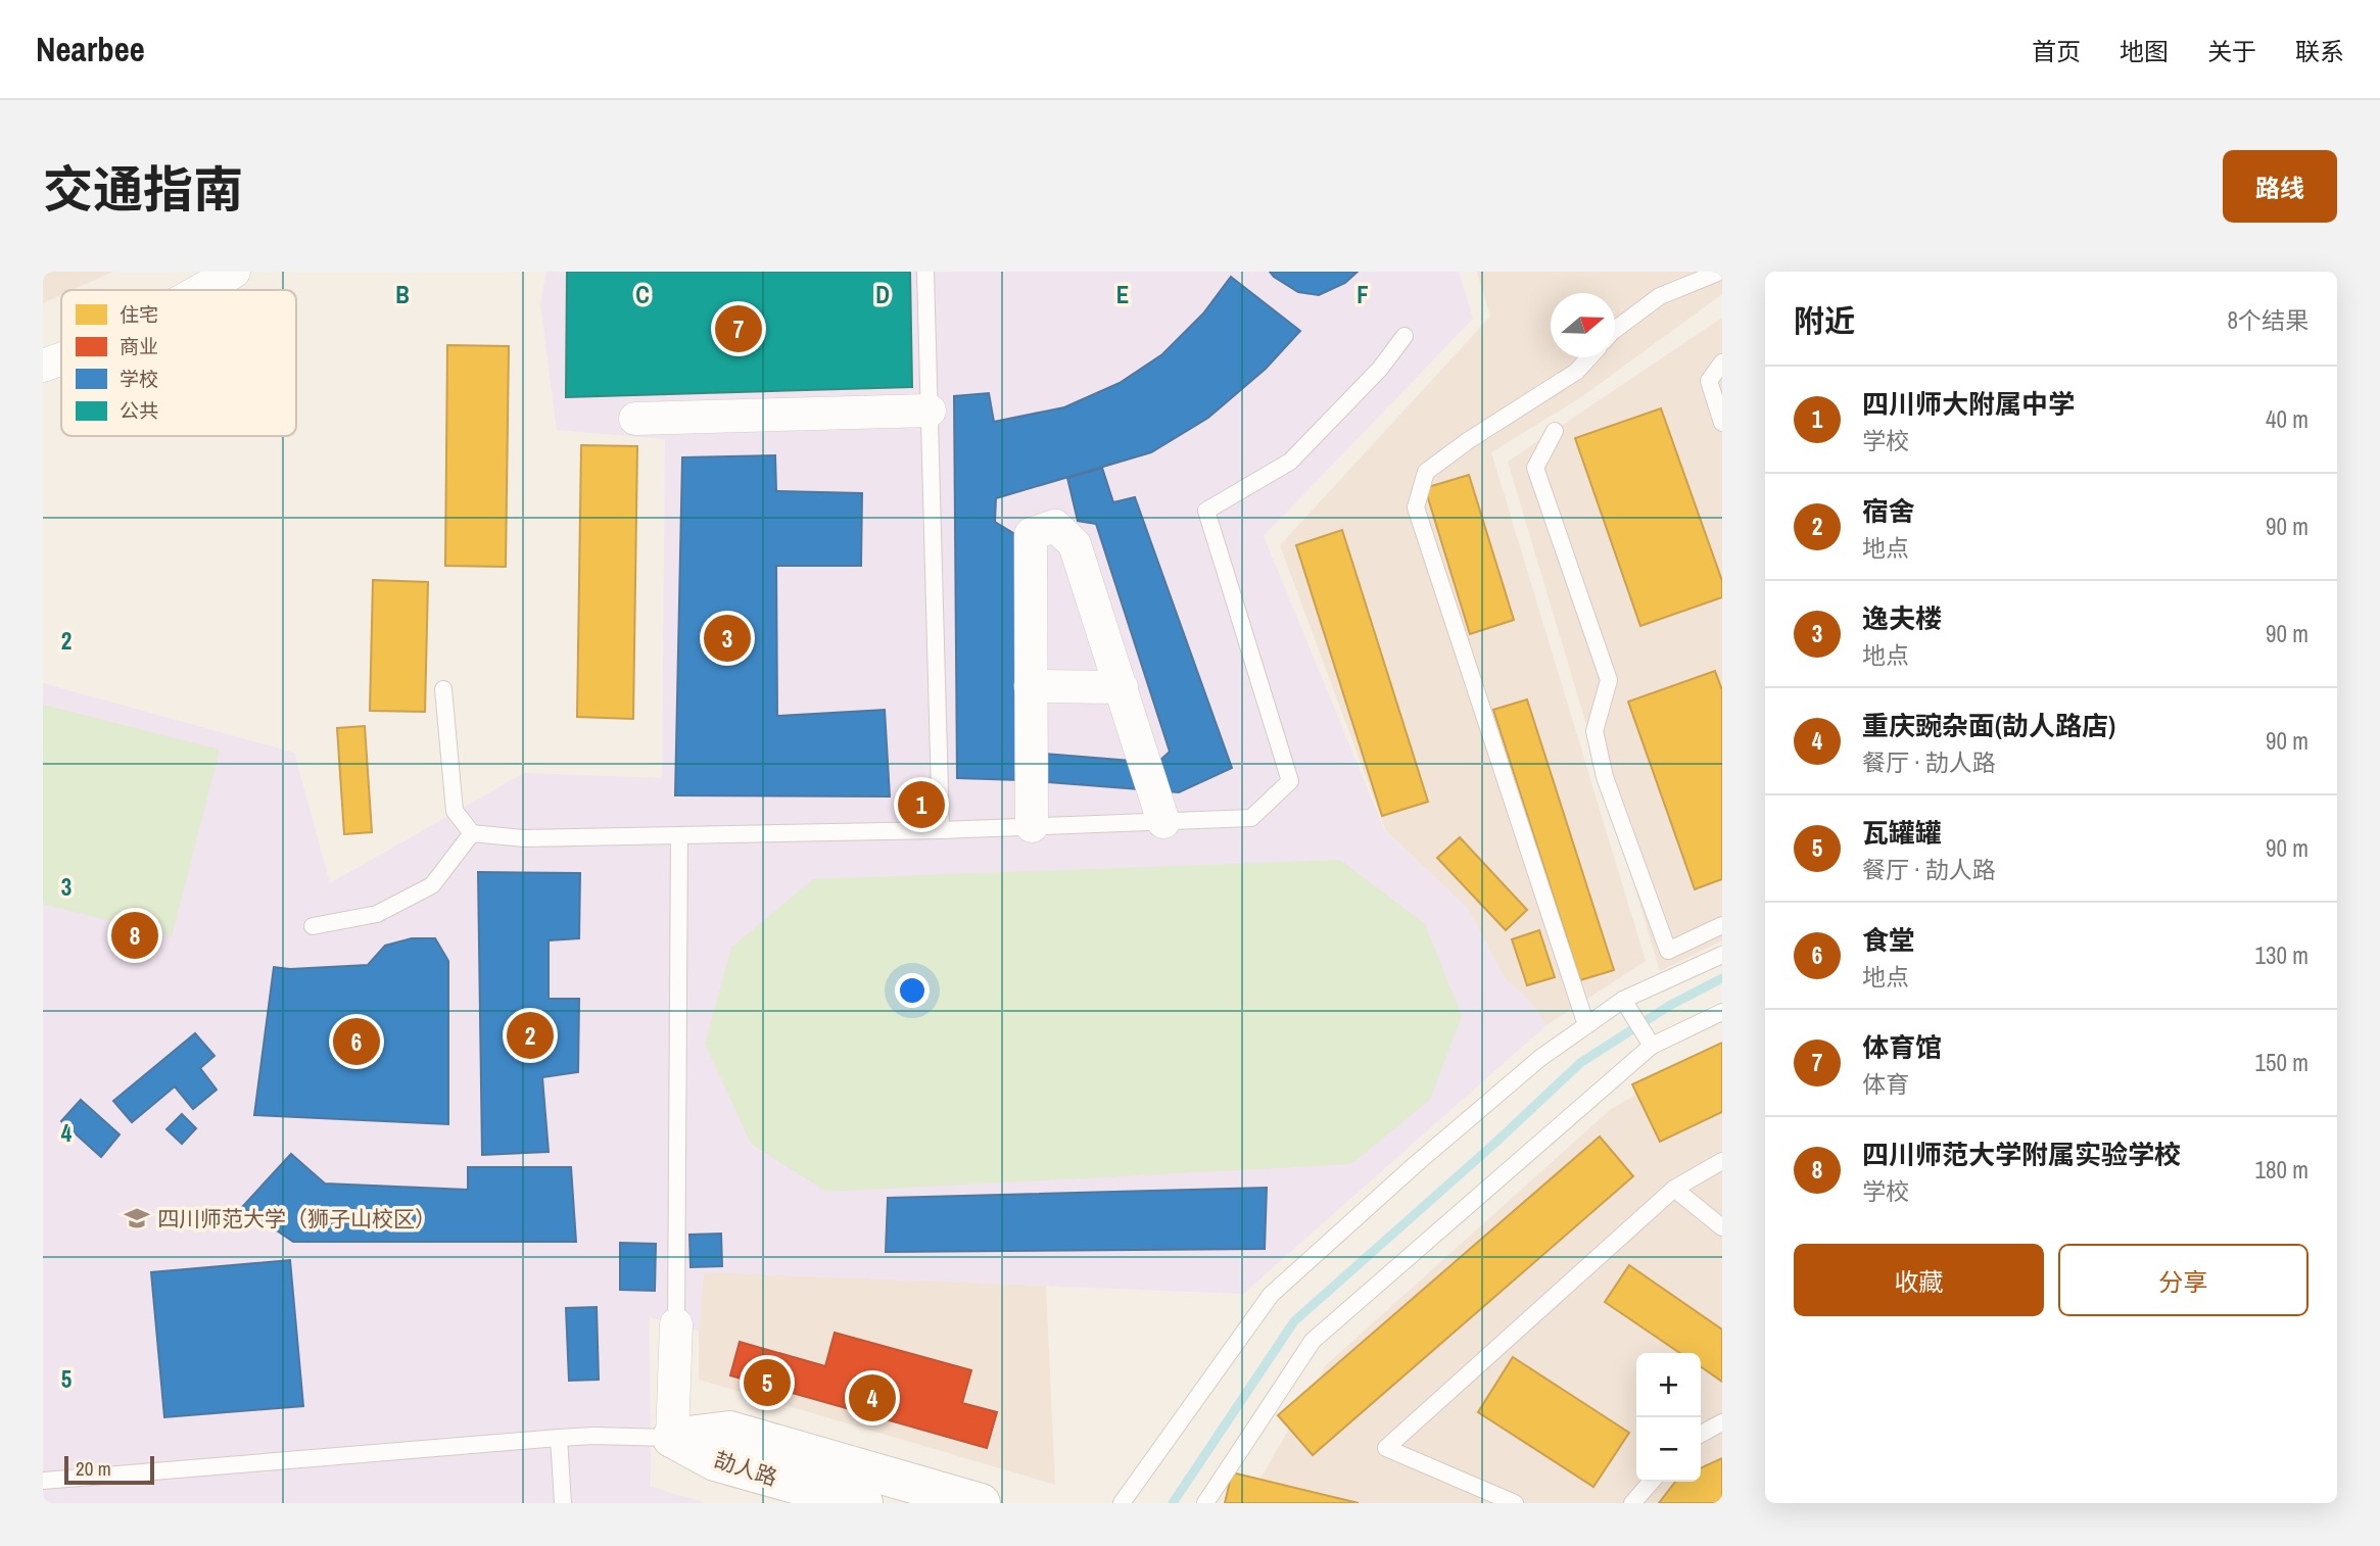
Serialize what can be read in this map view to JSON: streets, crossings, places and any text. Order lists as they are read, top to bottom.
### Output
{
  "streets": {
    "street": ["劼人路"]
  },
  "places": {
    "school or university": ["四川师范大学（狮子山校区）"]
  },
  "legend": [
    "住宅",
    "商业",
    "学校",
    "公共"
  ],
  "scale_bar": "20 m",
  "north": "right",
  "page": {
    "header": "Nearbee",
    "nav": [
      "首页",
      "地图",
      "关于",
      "联系"
    ],
    "title": "交通指南",
    "buttons": [
      "路线",
      ["收藏", "分享"]
    ],
    "heading": ["附近", "8个结果"],
    "pins": [
      "7",
      "3",
      "1",
      "8",
      "2",
      "6",
      "5",
      "4"
    ],
    "list": [
      {
        "mark": "1",
        "name": "四川师大附属中学",
        "note": "学校",
        "value": "40 m"
      },
      {
        "mark": "2",
        "name": "宿舍",
        "note": "地点",
        "value": "90 m"
      },
      {
        "mark": "3",
        "name": "逸夫楼",
        "note": "地点",
        "value": "90 m"
      },
      {
        "mark": "4",
        "name": "重庆豌杂面(劼人路店)",
        "note": "餐厅 · 劼人路",
        "value": "90 m"
      },
      {
        "mark": "5",
        "name": "瓦罐罐",
        "note": "餐厅 · 劼人路",
        "value": "90 m"
      },
      {
        "mark": "6",
        "name": "食堂",
        "note": "地点",
        "value": "130 m"
      },
      {
        "mark": "7",
        "name": "体育馆",
        "note": "体育",
        "value": "150 m"
      },
      {
        "mark": "8",
        "name": "四川师范大学附属实验学校",
        "note": "学校",
        "value": "180 m"
      }
    ],
    "map_buttons": ["+", "−"],
    "scale": "20 m"
  },
  "grid": {
    "columns": [
      "B",
      "C",
      "D",
      "E",
      "F"
    ],
    "rows": [
      "2",
      "3",
      "4",
      "5"
    ]
  }
}
